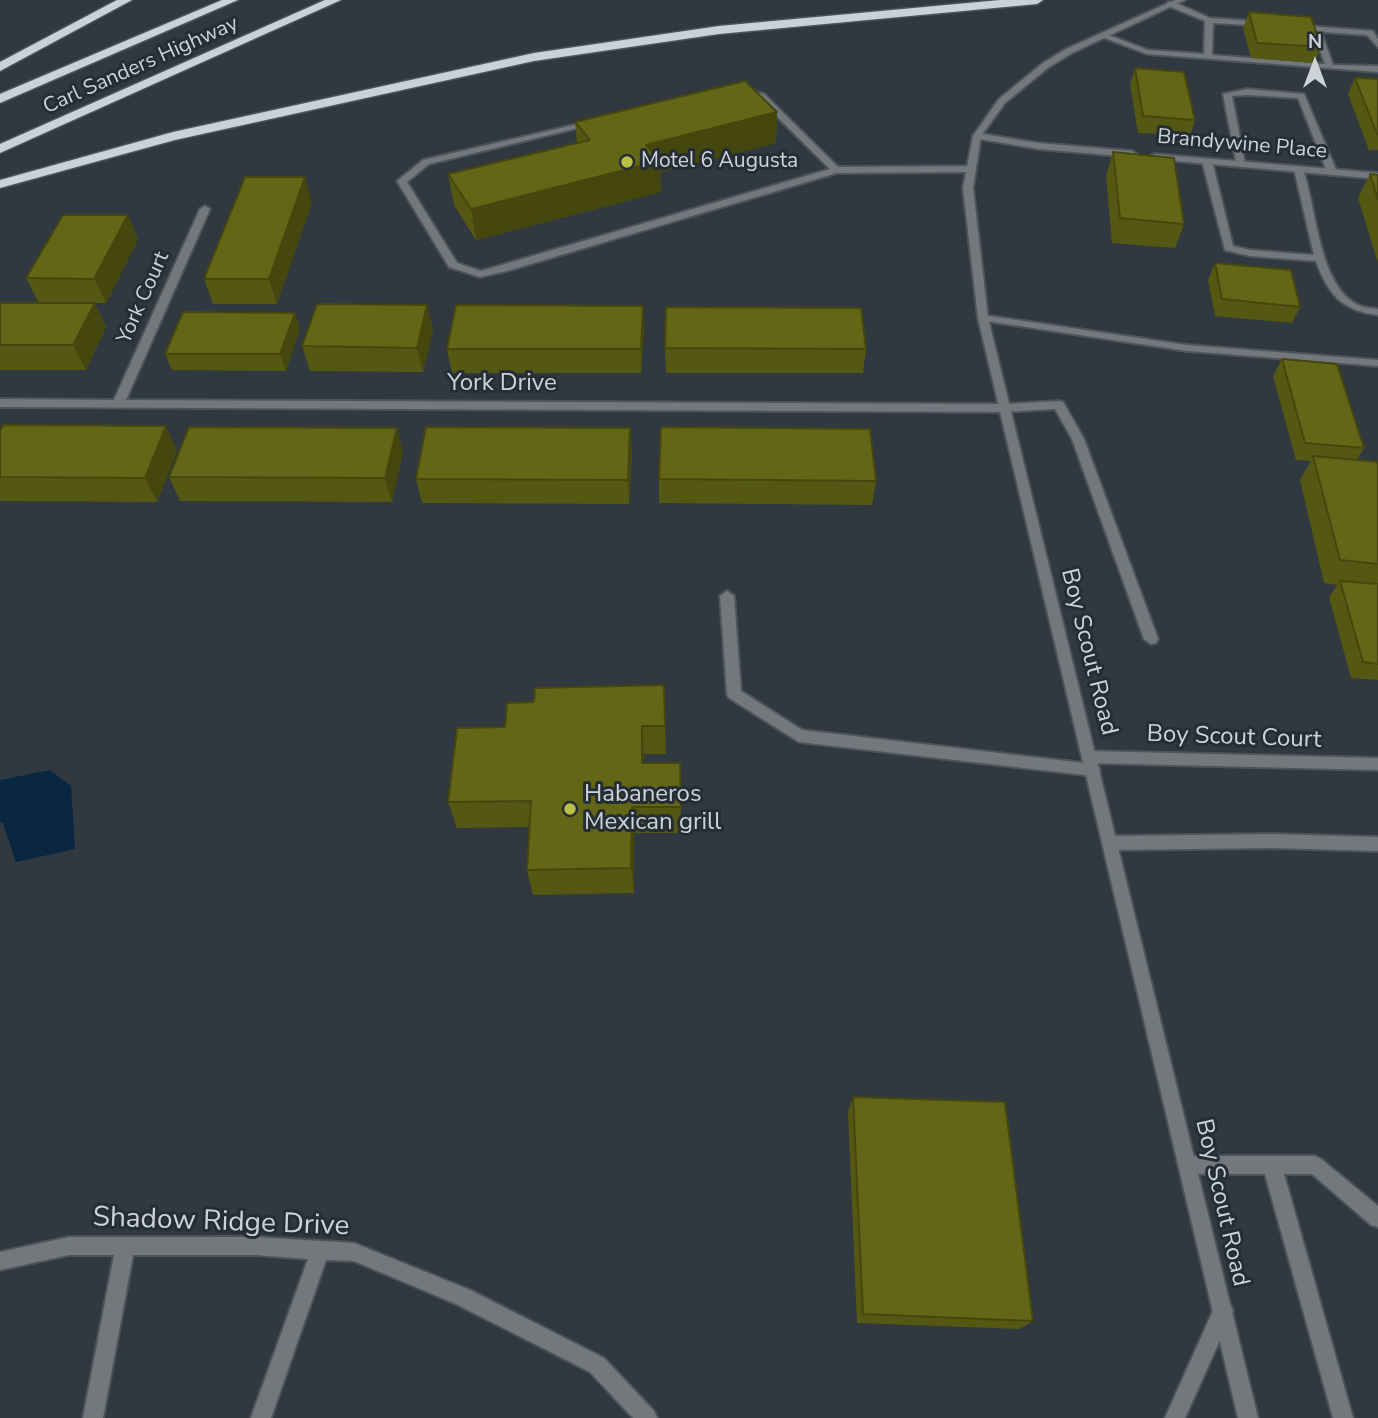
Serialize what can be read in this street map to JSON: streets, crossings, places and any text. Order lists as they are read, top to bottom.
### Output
{
  "streets": {
    "highway": ["Carl Sanders Highway"],
    "street": [
      "Brandywine Place",
      "York Court",
      "York Drive",
      "Boy Scout Road",
      "Boy Scout Court",
      "Shadow Ridge Drive"
    ]
  },
  "crossings": [
    ["Brandywine Place", "Boy Scout Road"],
    ["York Court", "York Drive"],
    ["York Drive", "Boy Scout Road"],
    ["Boy Scout Road", "Boy Scout Court"]
  ],
  "places": ["Motel 6 Augusta", "Habaneros Mexican grill"],
  "north": "top"
}
